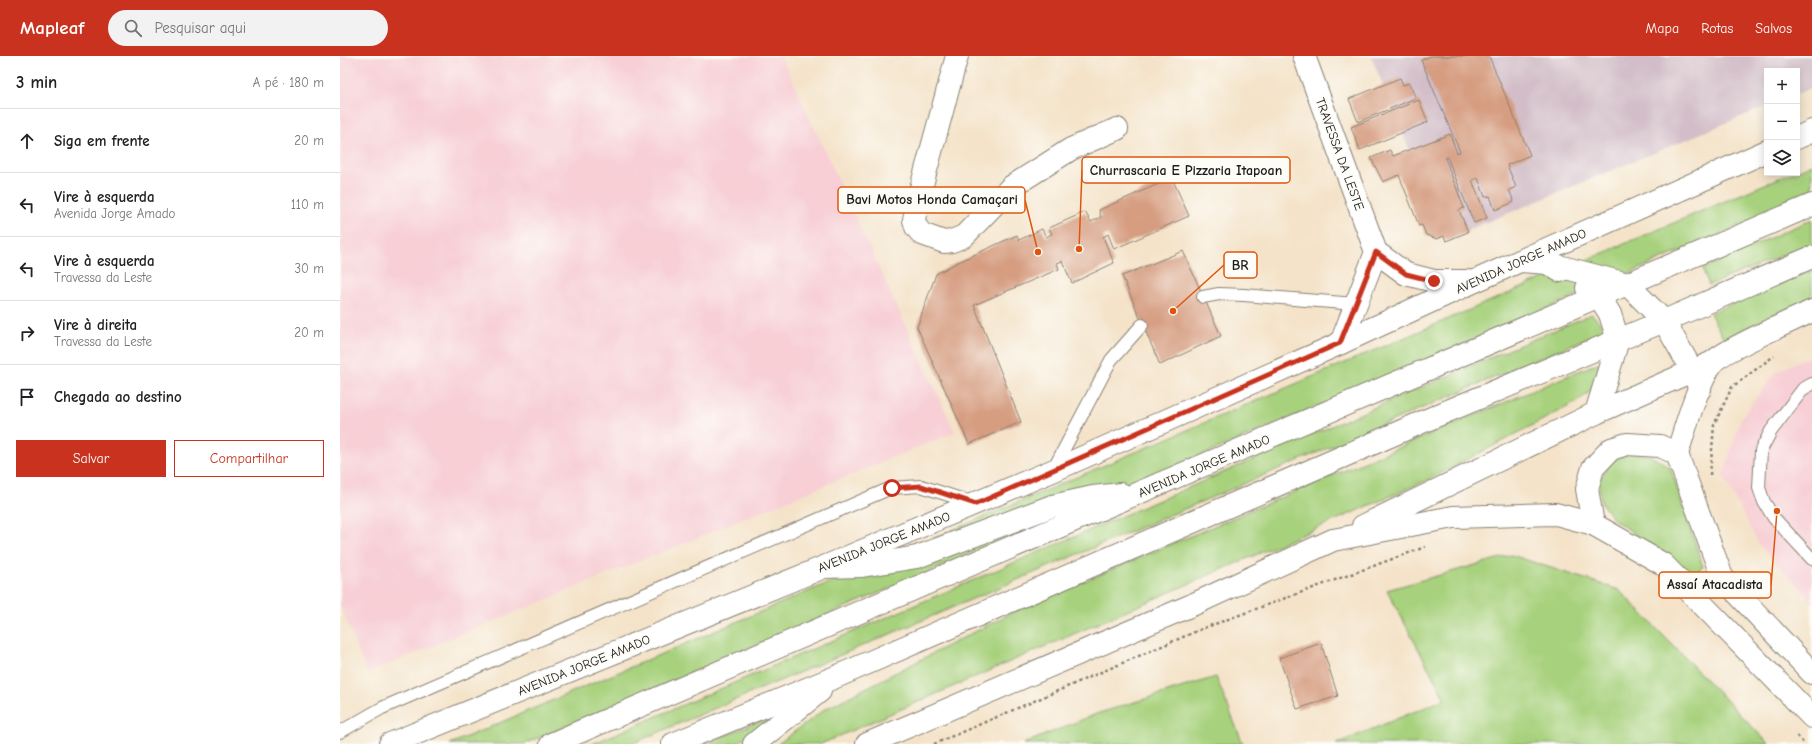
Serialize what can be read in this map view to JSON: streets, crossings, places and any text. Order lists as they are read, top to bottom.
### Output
{
  "streets": {
    "street": ["TRAVESSA DA LESTE", "AVENIDA JORGE AMADO"]
  },
  "places": [
    "Churrascaria E Pizzaria Itapoan",
    "Bavi Motos Honda Camaçari",
    "BR",
    "Assaí Atacadista"
  ],
  "page": {
    "header": "Mapleaf",
    "search": "Pesquisar aqui",
    "nav": ["Mapa", "Rotas", "Salvos"],
    "heading": ["3 min", "A pé · 180 m"],
    "map_buttons": ["+", "−"],
    "list": [
      ["Siga em frente", "20 m"],
      ["Vire à esquerda", "Avenida Jorge Amado", "110 m"],
      ["Vire à esquerda", "Travessa da Leste", "30 m"],
      ["Vire à direita", "Travessa da Leste", "20 m"],
      "Chegada ao destino"
    ],
    "buttons": ["Salvar", "Compartilhar"]
  }
}
